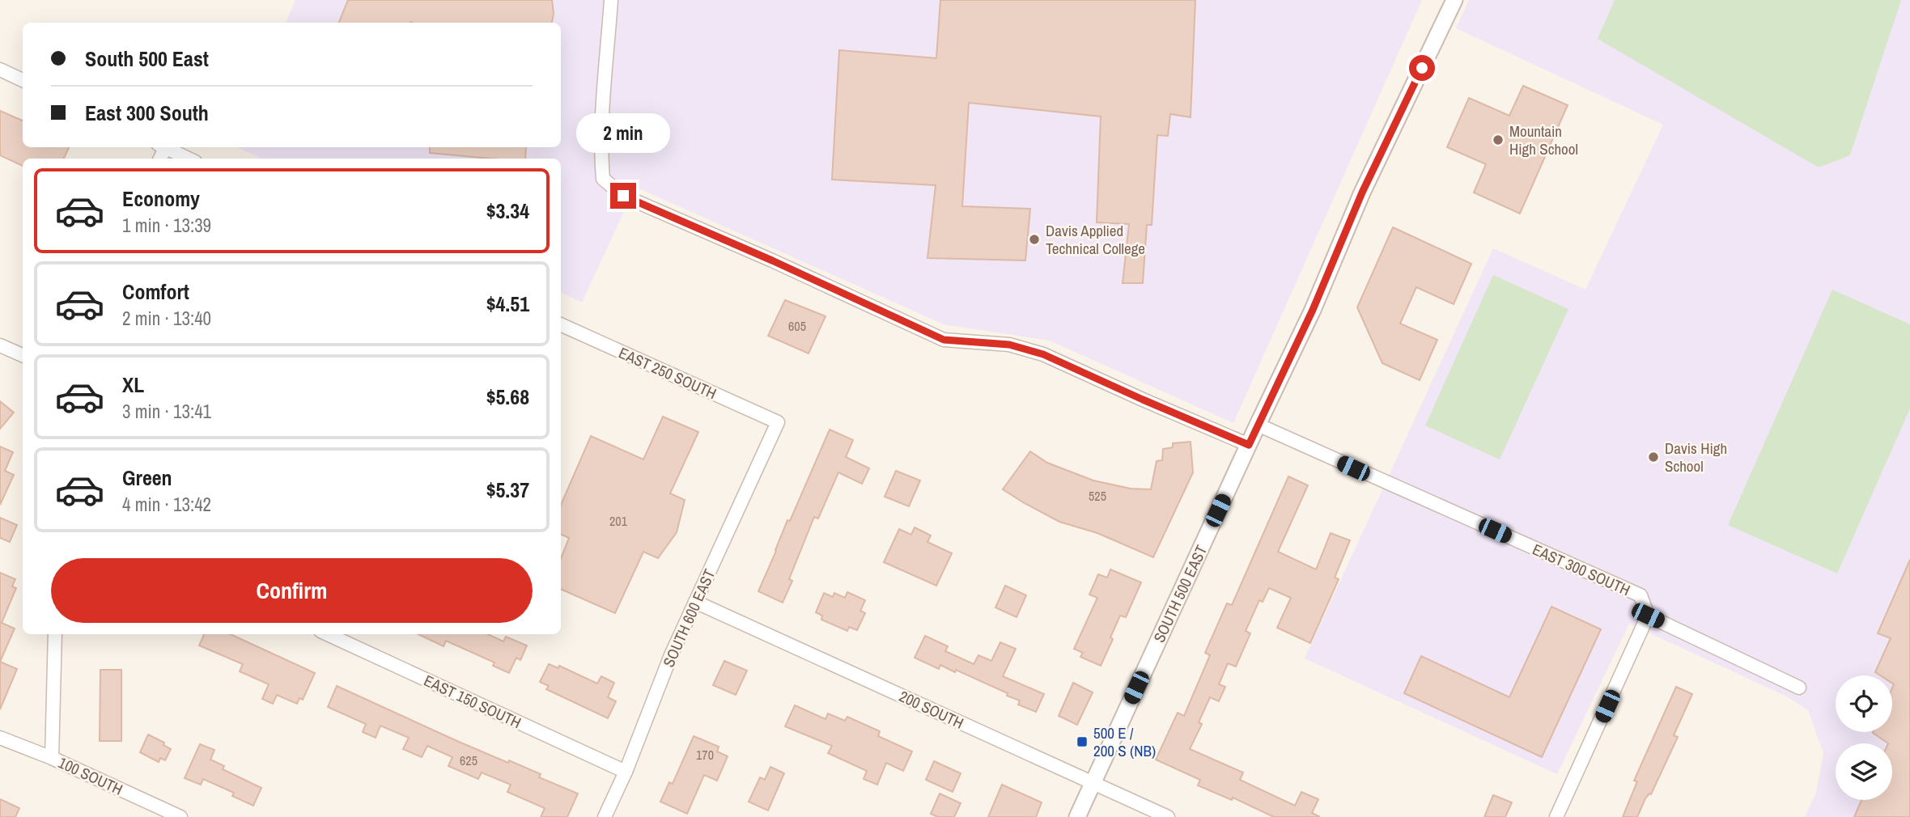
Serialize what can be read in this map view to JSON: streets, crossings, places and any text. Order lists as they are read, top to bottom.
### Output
{
  "streets": {
    "street": [
      "EAST 250 SOUTH",
      "EAST 300 SOUTH",
      "SOUTH 500 EAST",
      "SOUTH 600 EAST",
      "EAST 150 SOUTH",
      "200 SOUTH",
      "100 SOUTH"
    ]
  },
  "crossings": [
    ["EAST 250 SOUTH", "SOUTH 600 EAST"],
    ["EAST 300 SOUTH", "SOUTH 500 EAST"],
    ["SOUTH 500 EAST", "200 SOUTH"],
    ["SOUTH 600 EAST", "EAST 150 SOUTH"],
    ["SOUTH 600 EAST", "200 SOUTH"]
  ],
  "places": {
    "other": ["Mountain High School", "Davis Applied Technical College", "Davis High School"],
    "transit": ["500 E / 200 S (NB)"]
  },
  "house_numbers": [
    "605",
    "525",
    "201",
    "170",
    "625"
  ],
  "page": {
    "banner": ["South 500 East", "East 300 South"],
    "bubble": "2 min",
    "list": [
      {
        "name": "Economy",
        "note": "1 min · 13:39",
        "value": "$3.34"
      },
      {
        "name": "Comfort",
        "note": "2 min · 13:40",
        "value": "$4.51"
      },
      {
        "name": "XL",
        "note": "3 min · 13:41",
        "value": "$5.68"
      },
      {
        "name": "Green",
        "note": "4 min · 13:42",
        "value": "$5.37"
      }
    ],
    "buttons": "Confirm"
  }
}
